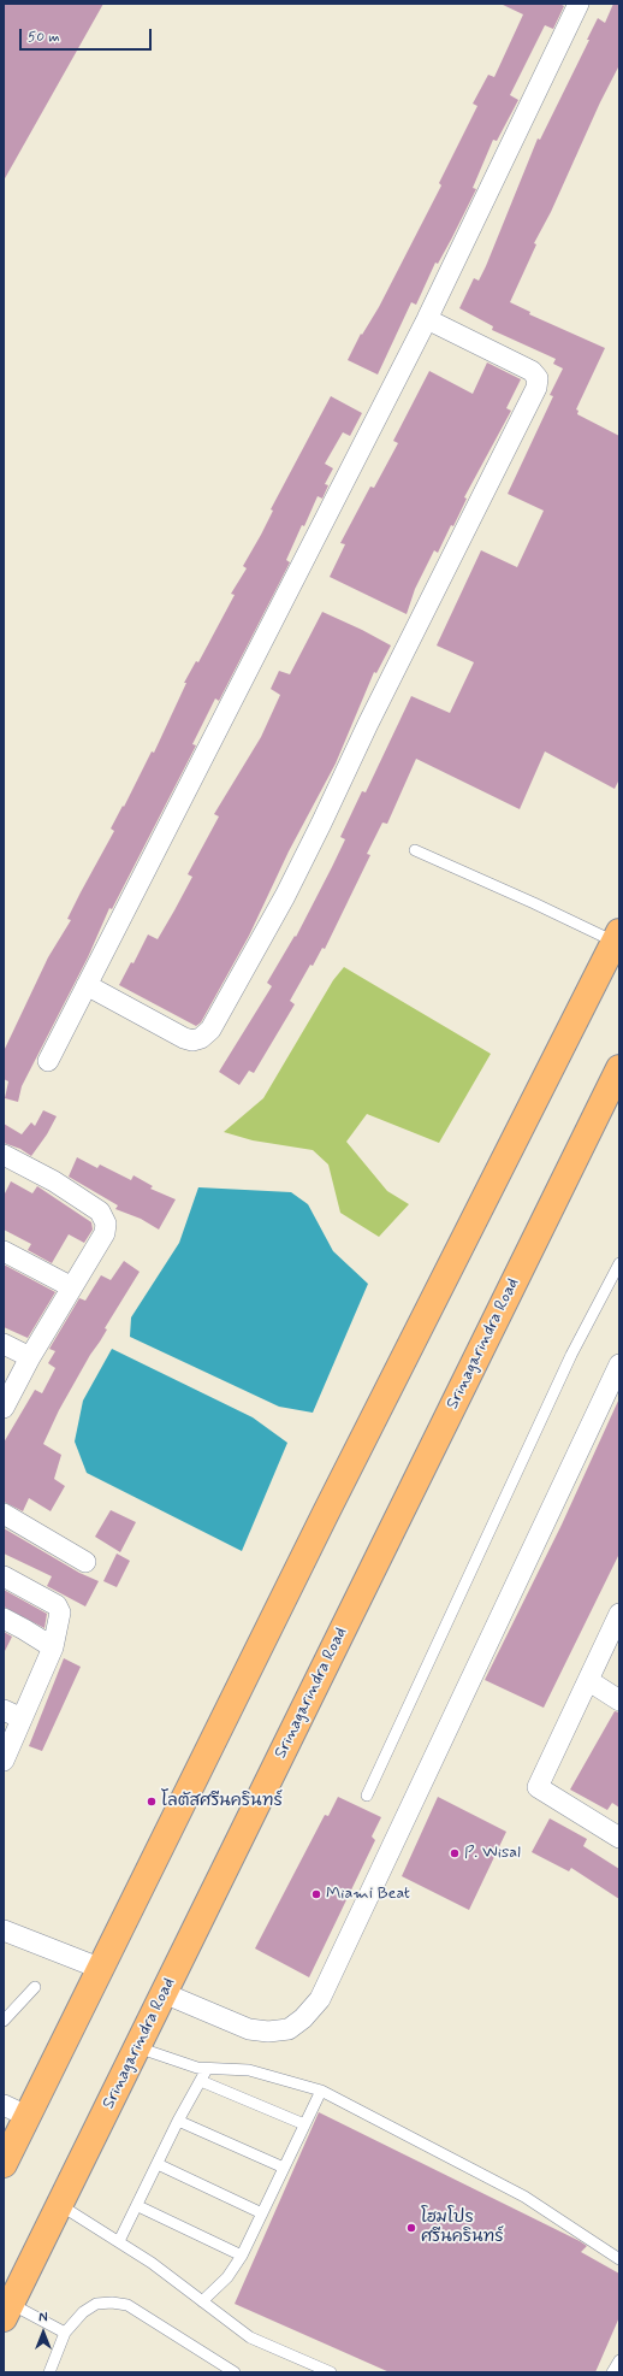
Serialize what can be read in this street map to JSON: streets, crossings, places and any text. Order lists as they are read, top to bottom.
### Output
{
  "streets": {
    "main road": ["Srinagarindra Road"]
  },
  "places": [
    "โลตัสศรีนครินทร์",
    "P. Wisal",
    "Miami Beat",
    "โฮมโปร ศรีนครินทร์"
  ],
  "scale_bar": "50 m",
  "north": "top"
}
